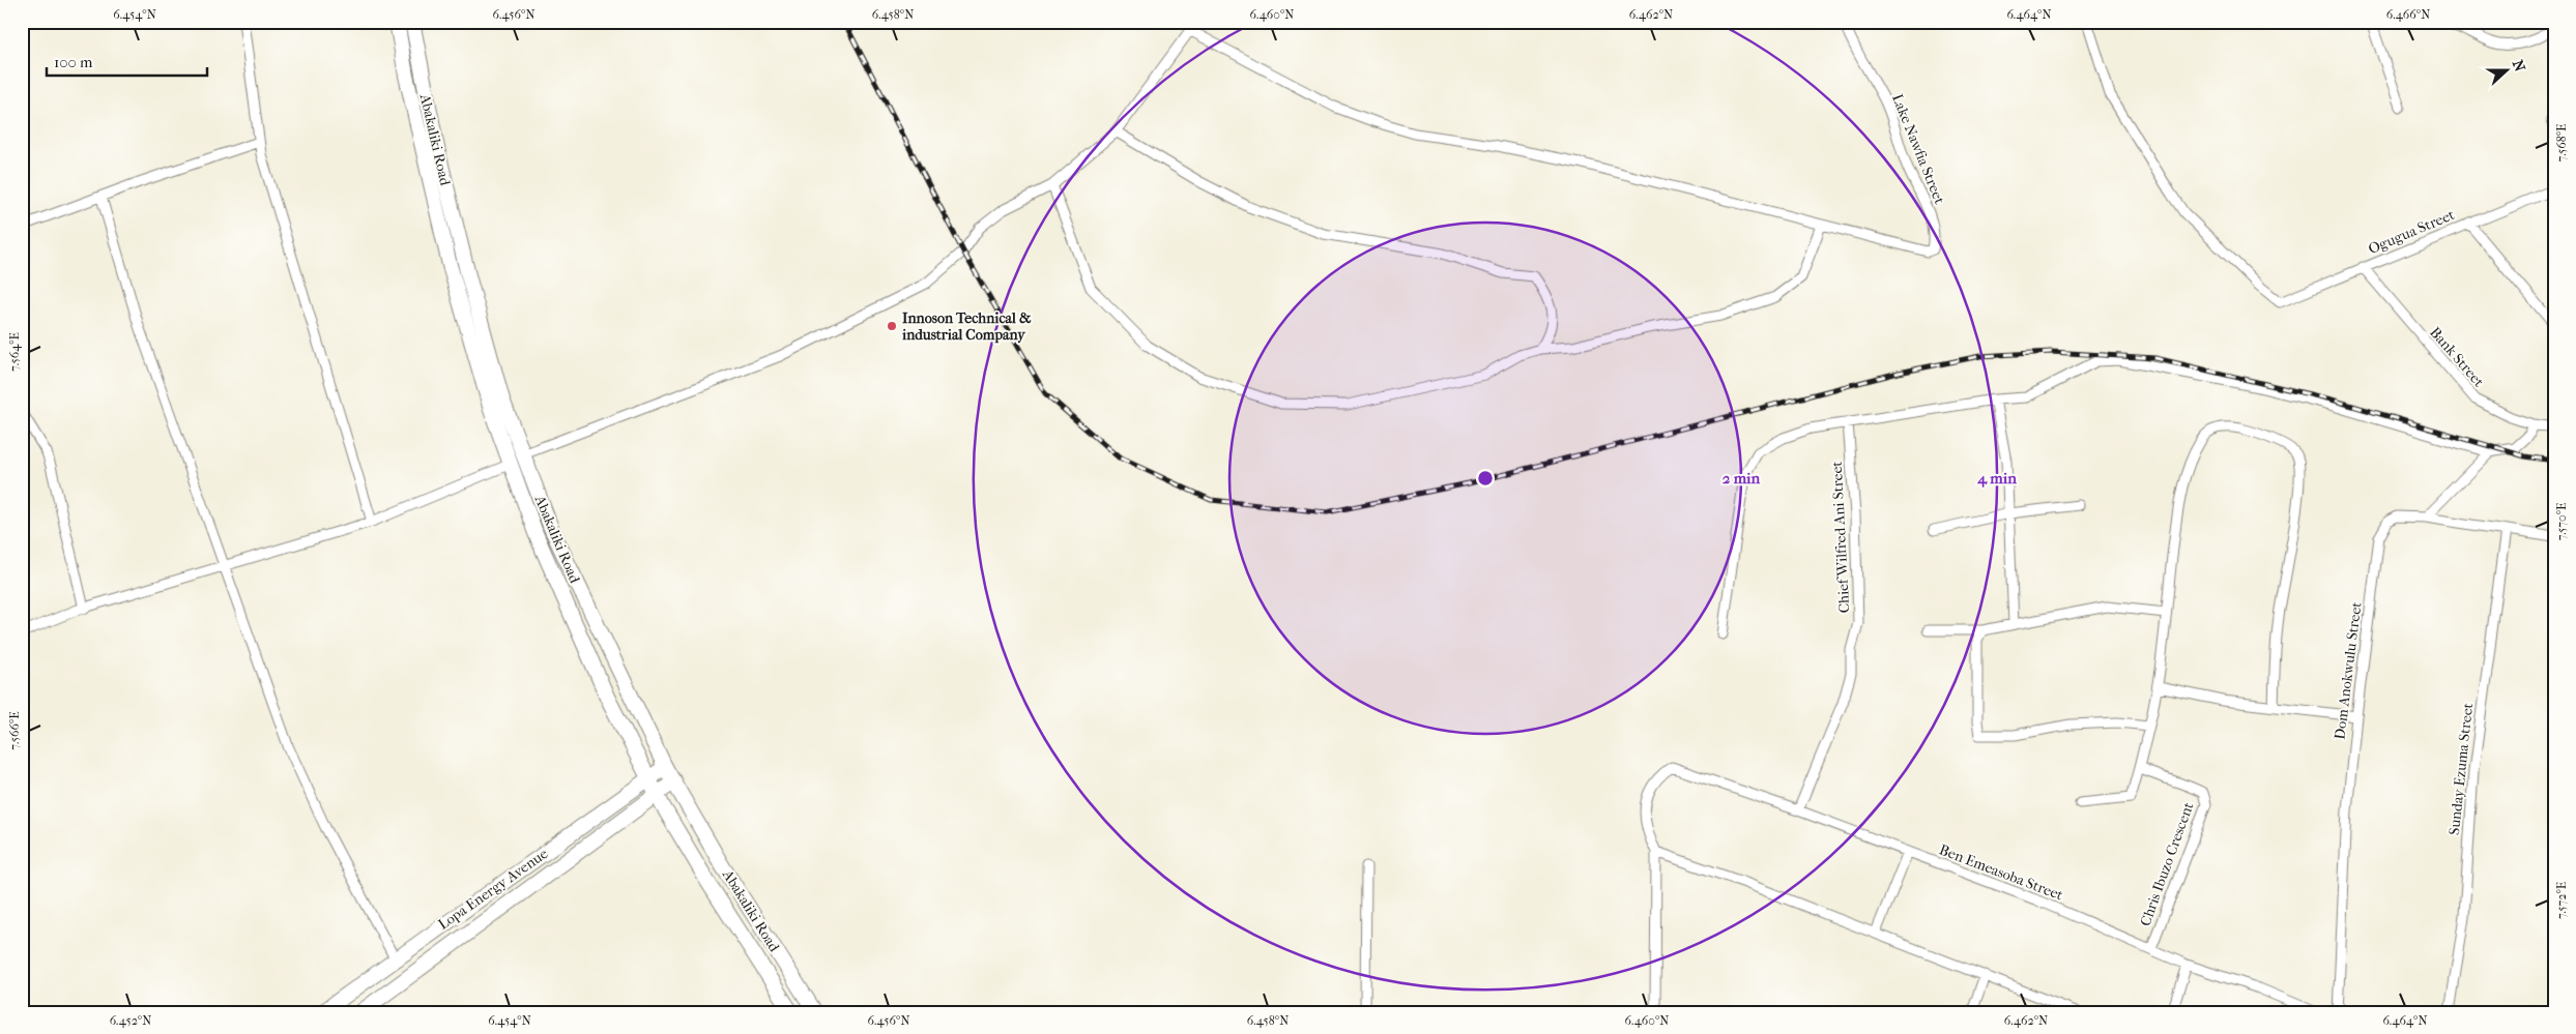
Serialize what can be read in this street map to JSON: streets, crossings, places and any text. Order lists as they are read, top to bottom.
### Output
{
  "streets": {
    "main road": ["Abakaliki Road", "Lopa Energy Avenue"],
    "street": [
      "Lake Nawfia Street",
      "Ogugua Street",
      "Bank Street",
      "Chief Wilfred Ani Street",
      "Dom Anokwulu Street",
      "Sunday Ezuma Street",
      "Chris Ibuzo Crescent",
      "Ben Emeasoba Street"
    ]
  },
  "crossings": [
    ["Abakaliki Road", "Lopa Energy Avenue"],
    ["Ogugua Street", "Bank Street"],
    ["Chief Wilfred Ani Street", "Ben Emeasoba Street"],
    ["Chris Ibuzo Crescent", "Ben Emeasoba Street"]
  ],
  "places": ["Innoson Technical & industrial Company"],
  "scale_bar": "100 m",
  "north": "right",
  "coordinates": [
    "6.454°N",
    "6.456°N",
    "6.458°N",
    "6.460°N",
    "6.462°N",
    "6.464°N",
    "6.466°N",
    "7.568°E",
    "7.564°E",
    "7.570°E",
    "7.566°E",
    "7.572°E",
    "6.452°N"
  ],
  "rings": ["2 min", "4 min"]
}
